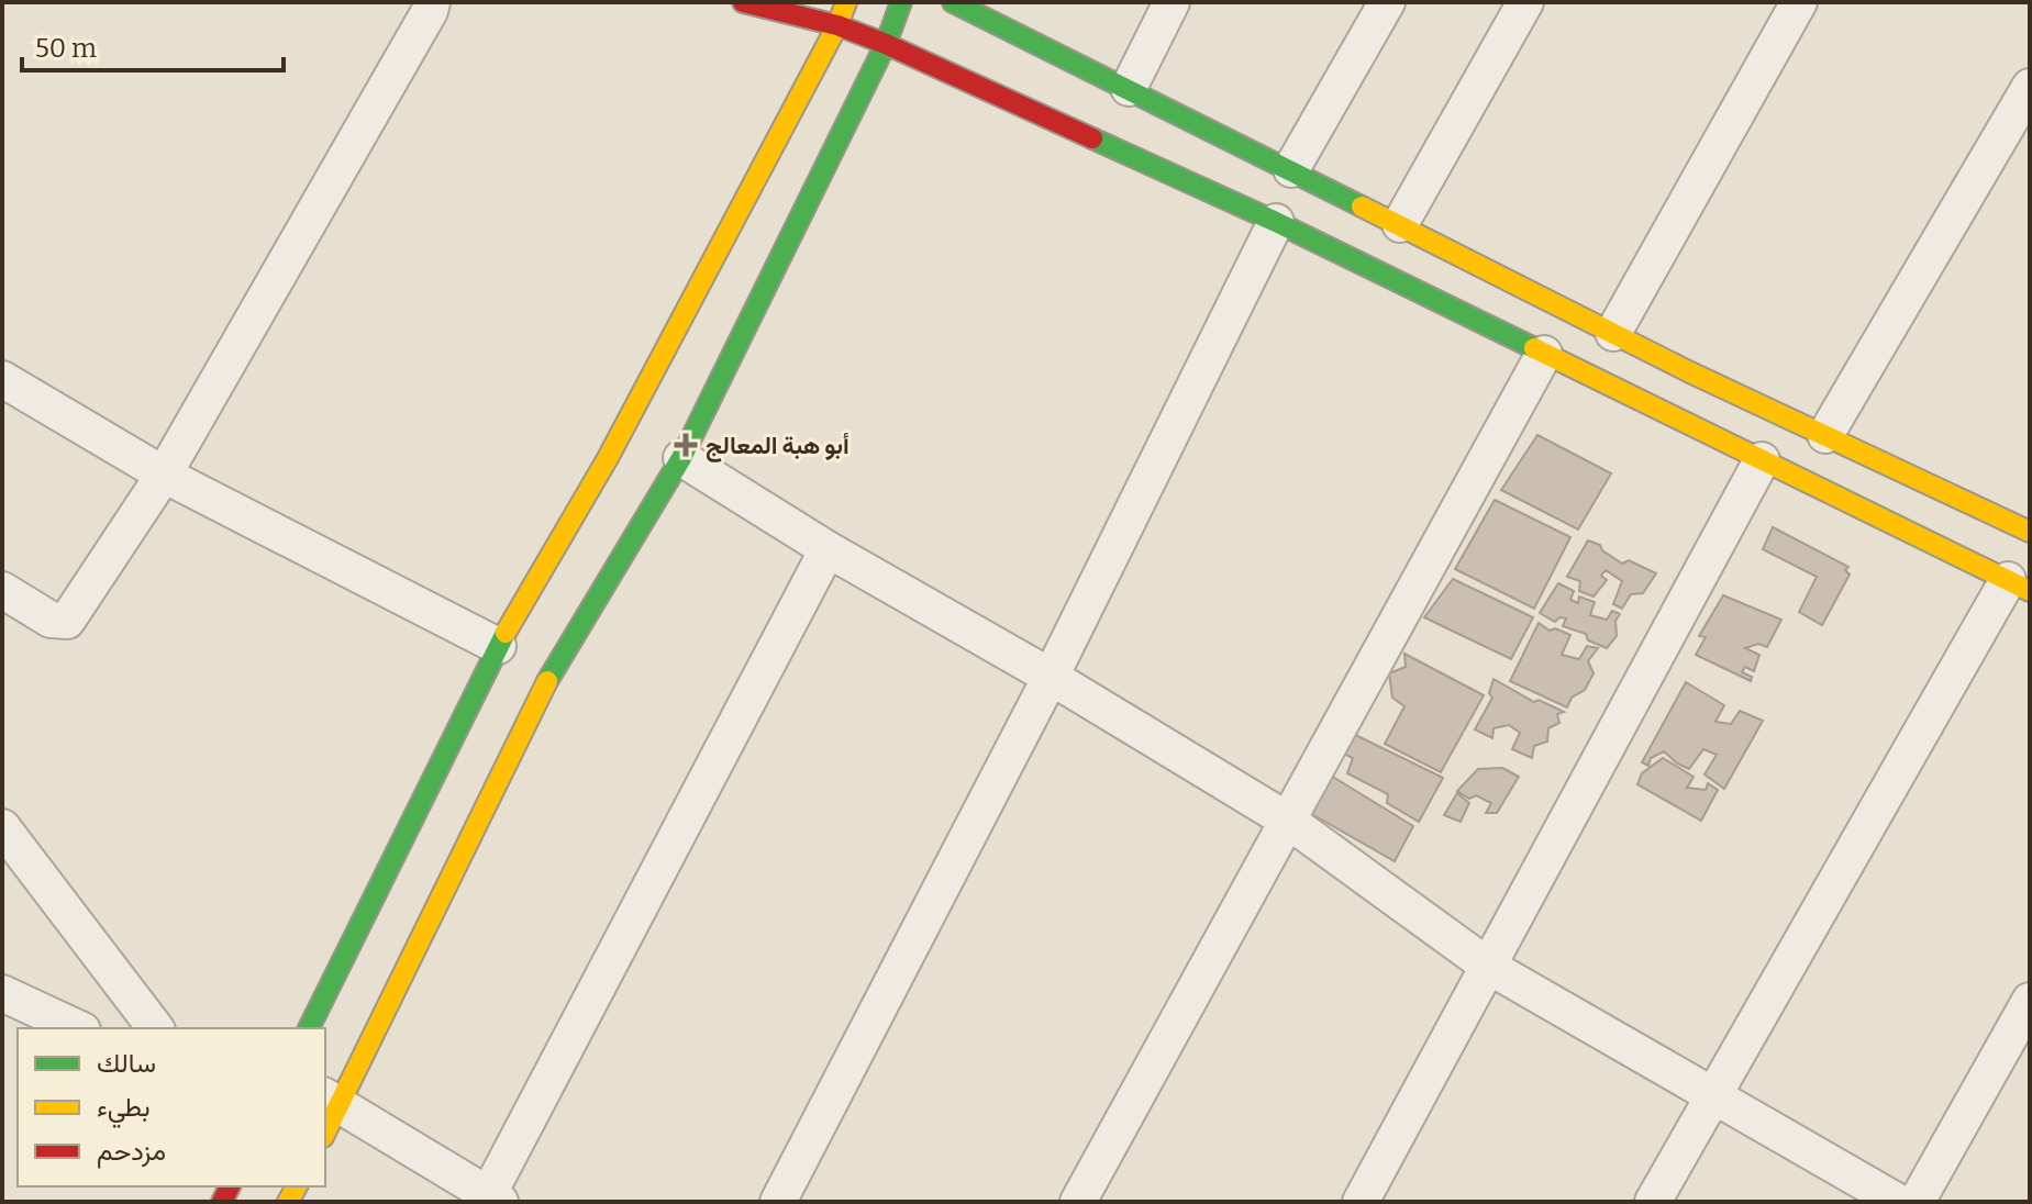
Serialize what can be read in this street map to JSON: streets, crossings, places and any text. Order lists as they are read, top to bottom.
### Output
{
  "places": {
    "health": ["أبو هبة المعالج"]
  },
  "legend": ["سالك", "بطيء", "مزدحم"],
  "scale_bar": "50 m"
}
